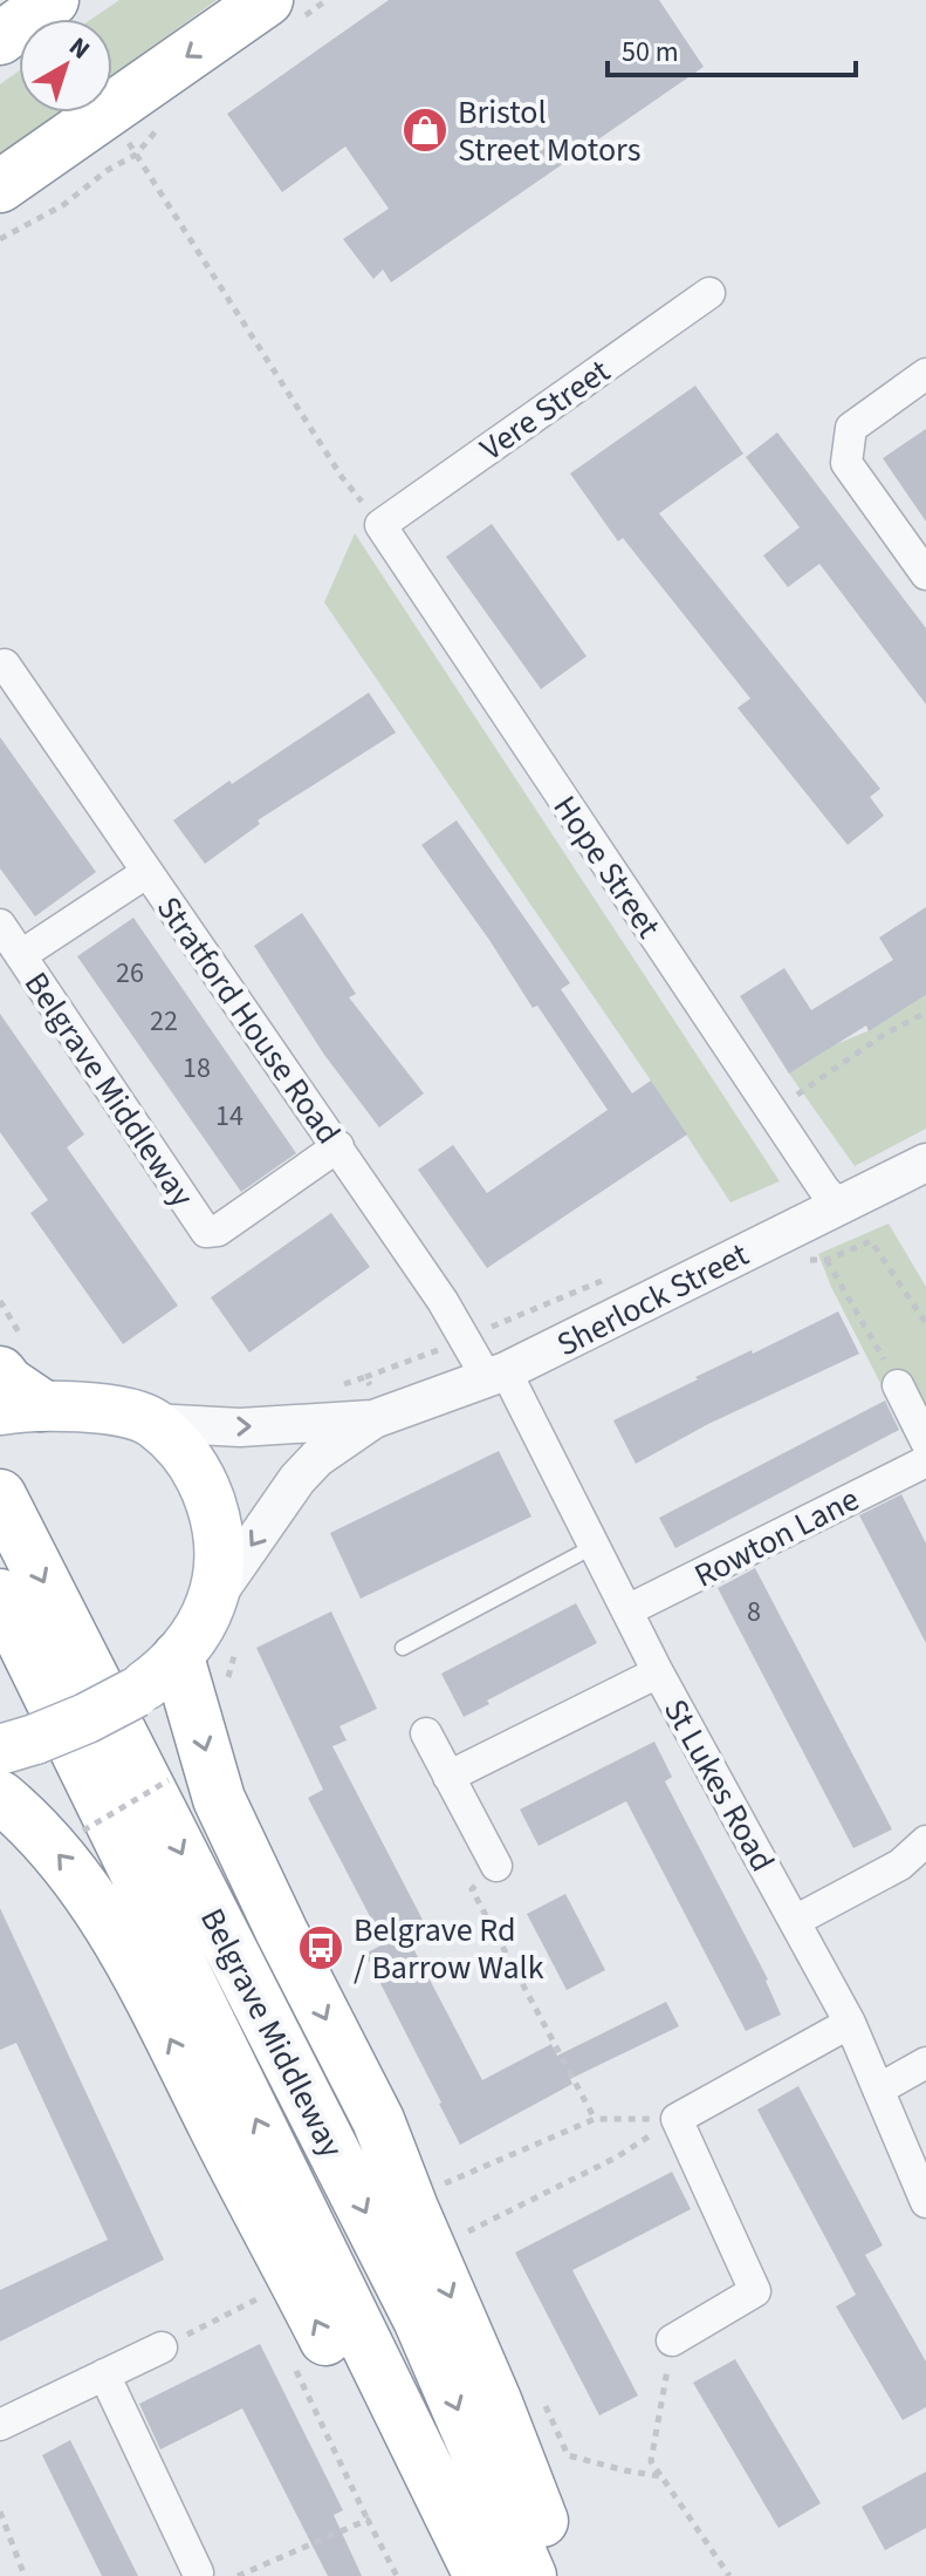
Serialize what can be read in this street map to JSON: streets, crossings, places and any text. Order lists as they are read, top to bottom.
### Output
{
  "streets": {
    "highway": ["Belgrave Middleway"],
    "street": [
      "Vere Street",
      "Hope Street",
      "Stratford House Road",
      "Sherlock Street",
      "Rowton Lane",
      "St Lukes Road"
    ]
  },
  "crossings": [
    ["Vere Street", "Hope Street"],
    ["Hope Street", "Sherlock Street"],
    ["Stratford House Road", "Belgrave Middleway"],
    ["Stratford House Road", "Sherlock Street"],
    ["Stratford House Road", "St Lukes Road"],
    ["Sherlock Street", "St Lukes Road"],
    ["Rowton Lane", "St Lukes Road"]
  ],
  "places": {
    "shop": ["Bristol Street Motors"],
    "bus stop": ["Belgrave Rd / Barrow Walk"]
  },
  "house_numbers": [
    "26",
    "22",
    "18",
    "14",
    "8"
  ],
  "scale_bar": "50 m",
  "north": "top right"
}
